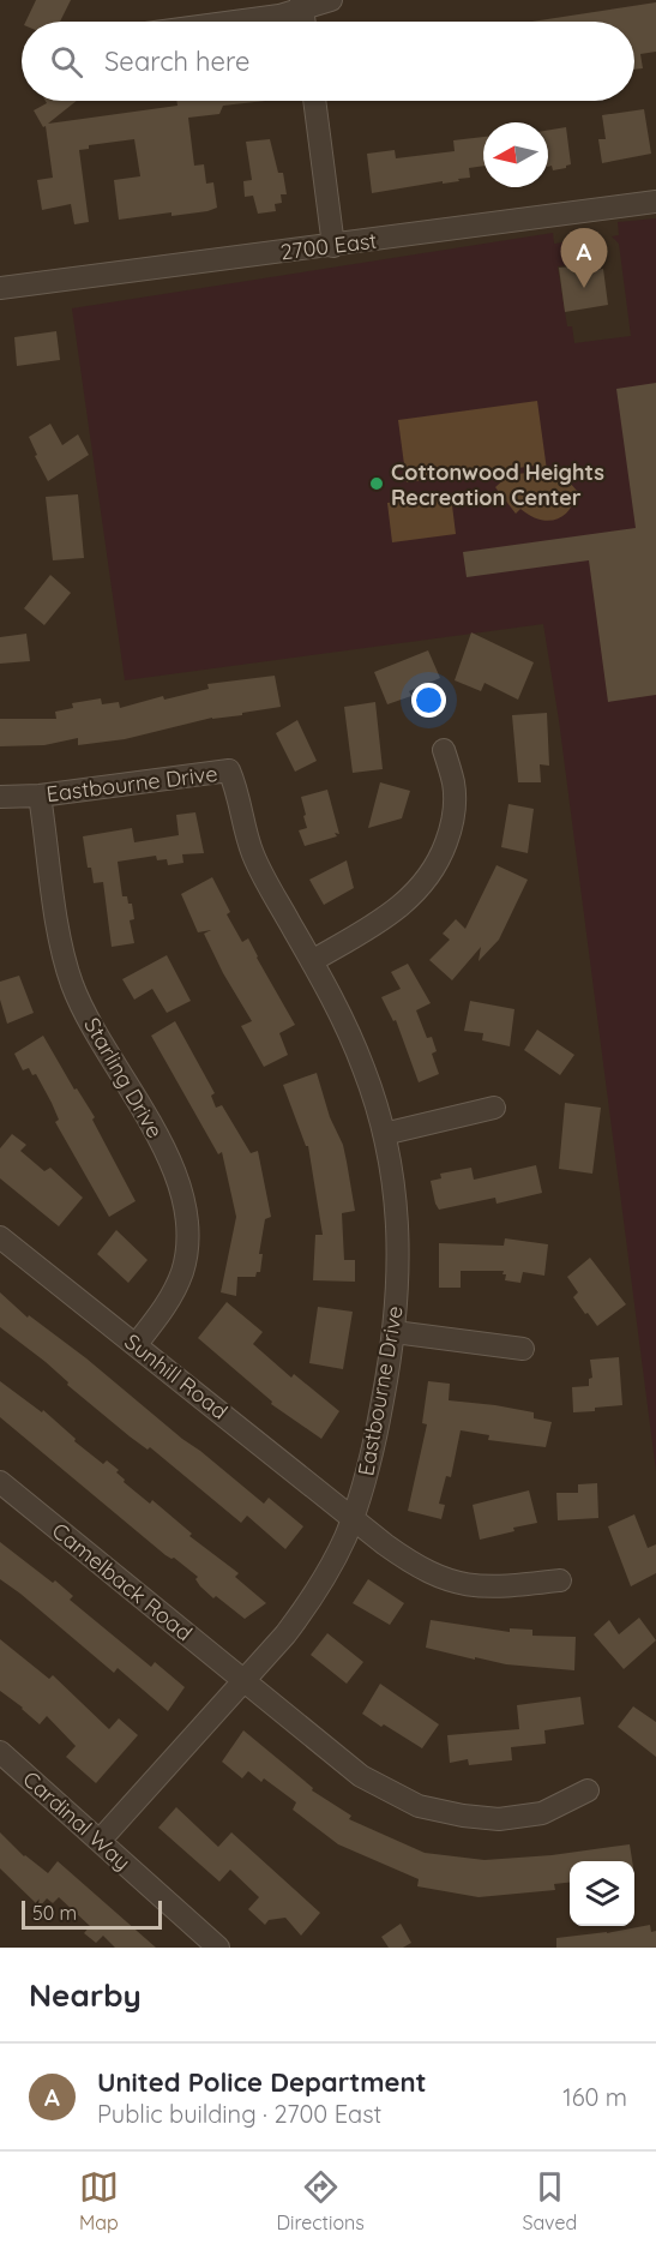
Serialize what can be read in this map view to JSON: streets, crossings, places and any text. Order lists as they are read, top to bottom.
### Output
{
  "streets": {
    "street": [
      "2700 East",
      "Eastbourne Drive",
      "Starling Drive",
      "Sunhill Road",
      "Camelback Road",
      "Cardinal Way"
    ]
  },
  "crossings": [
    ["Eastbourne Drive", "Starling Drive"],
    ["Eastbourne Drive", "Sunhill Road"],
    ["Eastbourne Drive", "Camelback Road"],
    ["Eastbourne Drive", "Cardinal Way"],
    ["Starling Drive", "Sunhill Road"]
  ],
  "places": ["Cottonwood Heights Recreation Center"],
  "scale_bar": "50 m",
  "north": "left",
  "page": {
    "search": "Search here",
    "pins": "A",
    "scale": "50 m",
    "heading": "Nearby",
    "list": [
      {
        "mark": "A",
        "name": "United Police Department",
        "note": "Public building · 2700 East",
        "value": "160 m"
      }
    ],
    "nav": ["Map", "Directions", "Saved"]
  }
}
